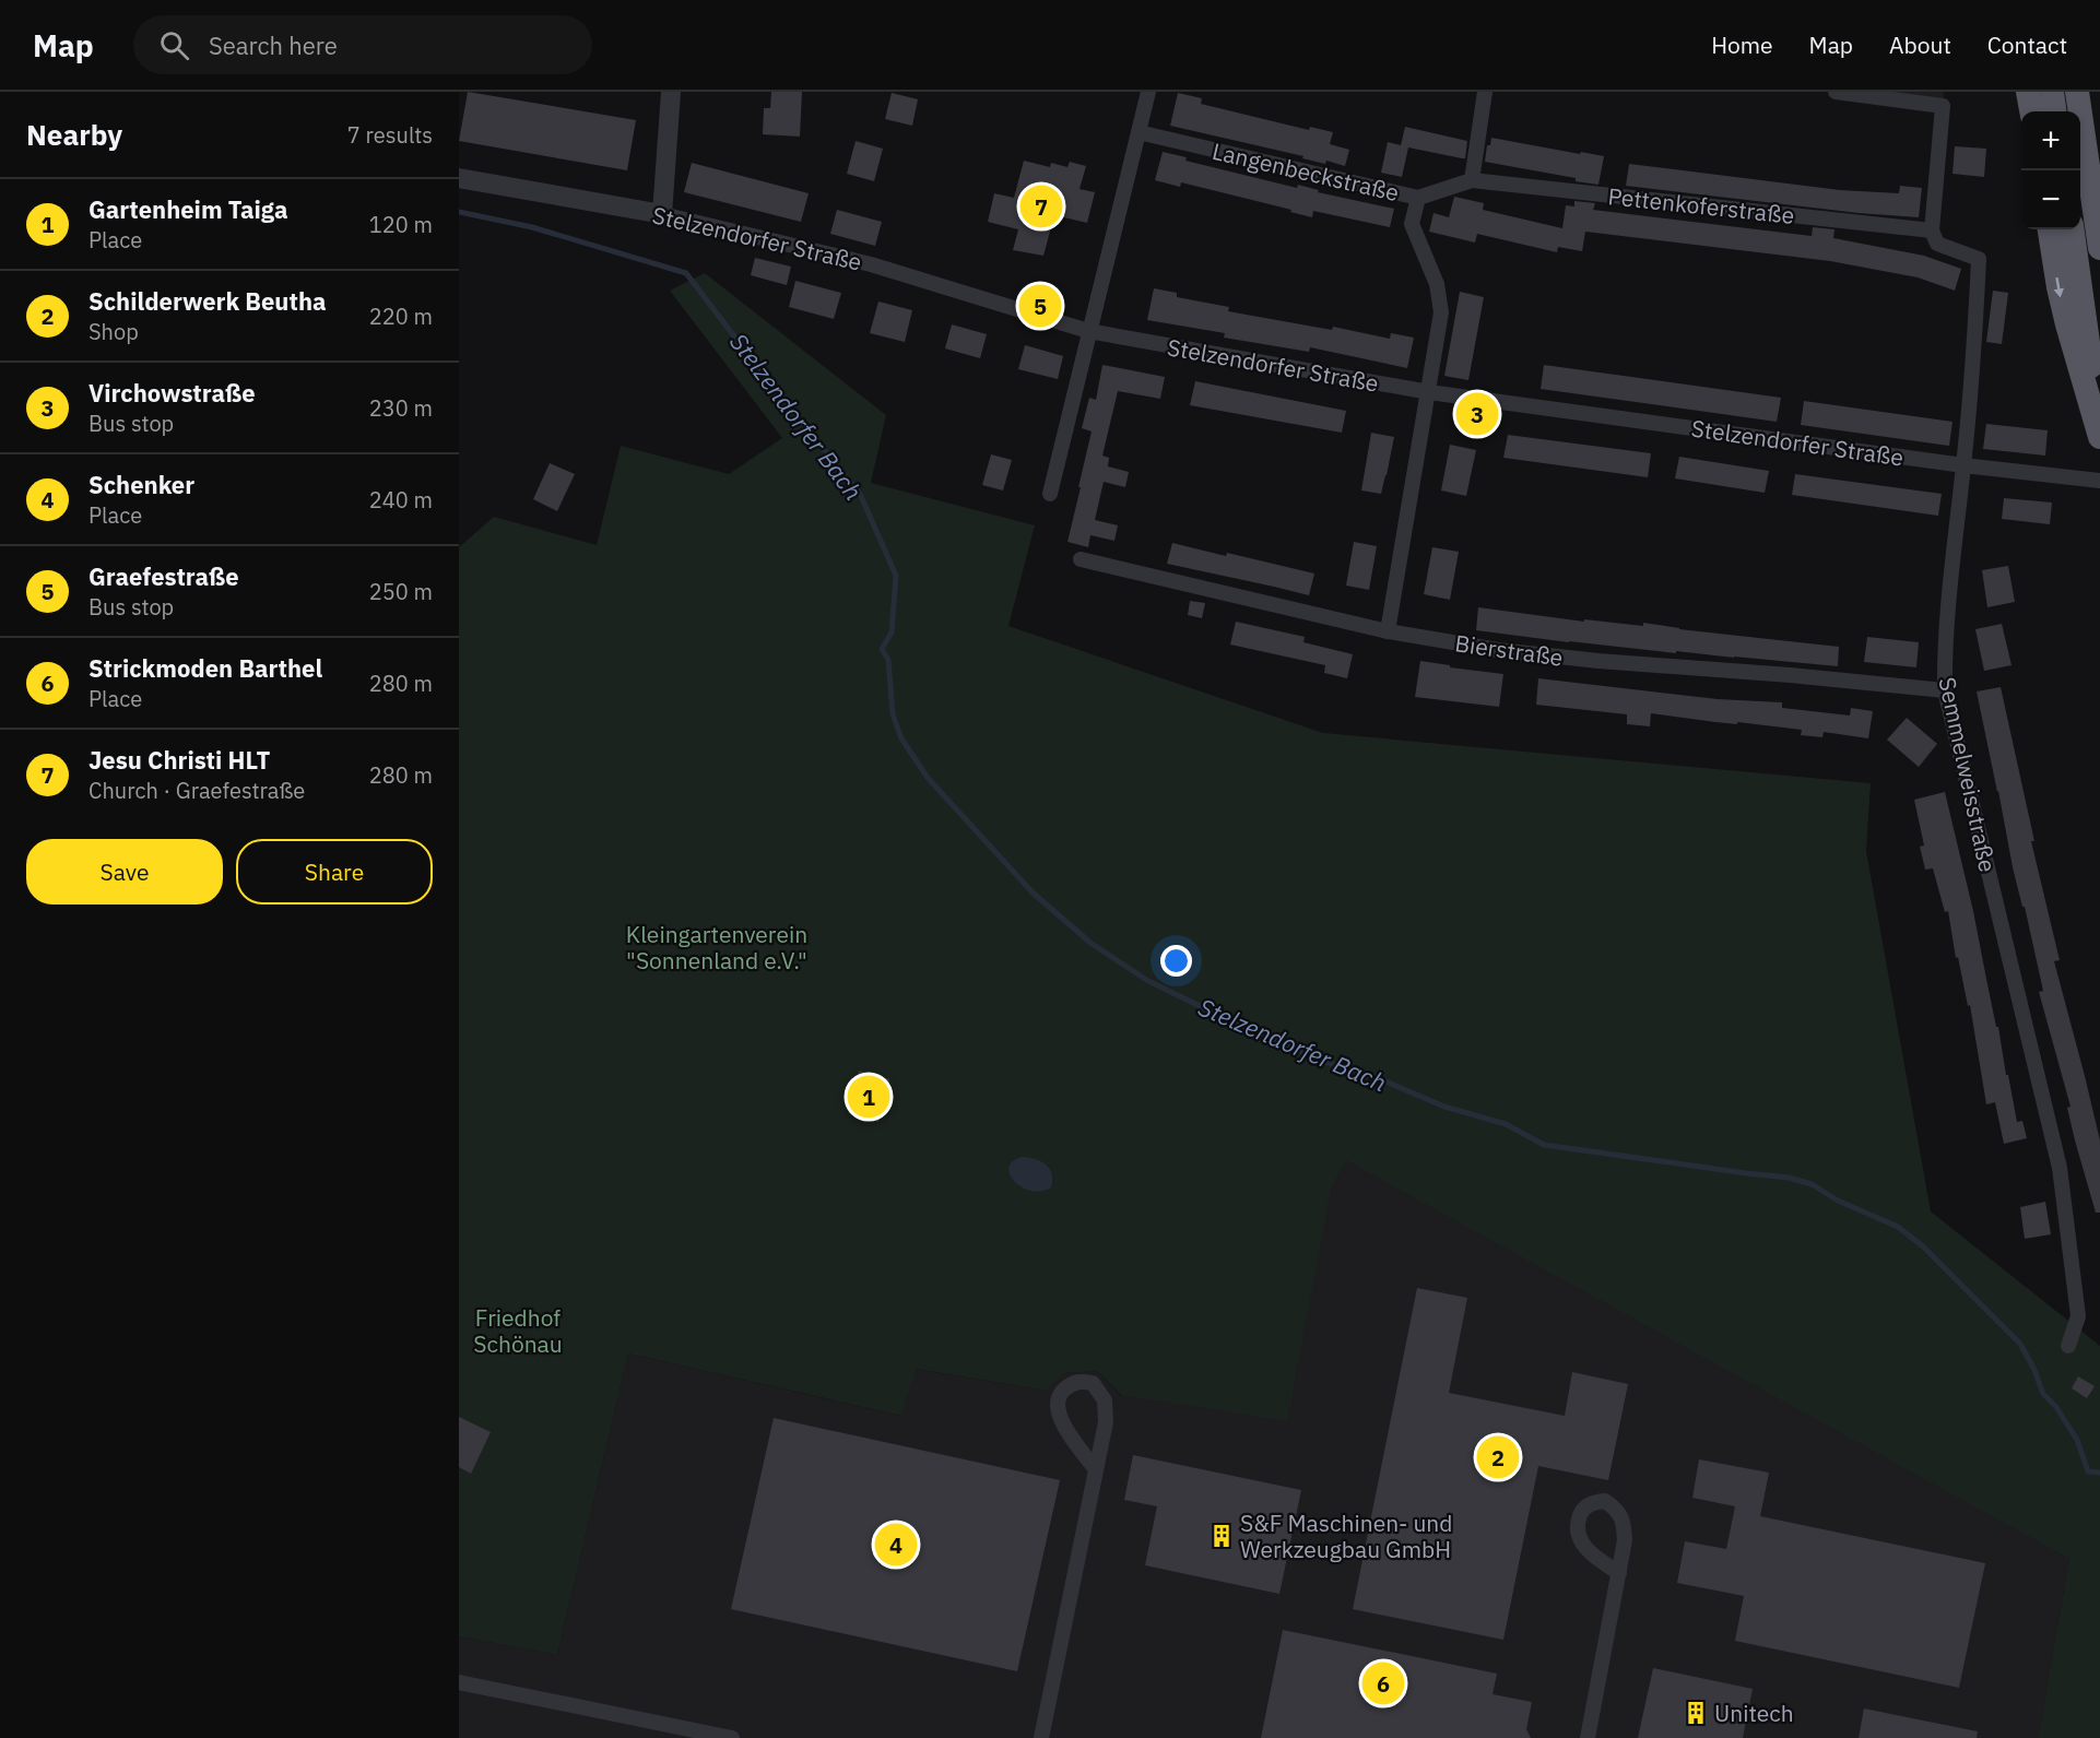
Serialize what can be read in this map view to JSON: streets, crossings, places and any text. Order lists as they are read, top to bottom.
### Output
{
  "streets": {
    "street": [
      "Langenbeckstraße",
      "Pettenkoferstraße",
      "Stelzendorfer Straße",
      "Bierstraße",
      "Semmelweisstraße"
    ]
  },
  "crossings": [
    ["Langenbeckstraße", "Pettenkoferstraße"],
    ["Pettenkoferstraße", "Semmelweisstraße"],
    ["Stelzendorfer Straße", "Semmelweisstraße"],
    ["Bierstraße", "Semmelweisstraße"]
  ],
  "water": ["Stelzendorfer Bach"],
  "parks": ["Kleingartenverein \"Sonnenland e.V.\"", "Friedhof Schönau"],
  "places": {
    "building": ["S&F Maschinen- und Werkzeugbau GmbH", "Unitech"]
  },
  "page": {
    "header": "Map",
    "search": "Search here",
    "nav": [
      "Home",
      "Map",
      "About",
      "Contact"
    ],
    "heading": ["Nearby", "7 results"],
    "map_buttons": ["+", "−"],
    "list": [
      {
        "mark": "1",
        "name": "Gartenheim Taiga",
        "note": "Place",
        "value": "120 m"
      },
      {
        "mark": "2",
        "name": "Schilderwerk Beutha",
        "note": "Shop",
        "value": "220 m"
      },
      {
        "mark": "3",
        "name": "Virchowstraße",
        "note": "Bus stop",
        "value": "230 m"
      },
      {
        "mark": "4",
        "name": "Schenker",
        "note": "Place",
        "value": "240 m"
      },
      {
        "mark": "5",
        "name": "Graefestraße",
        "note": "Bus stop",
        "value": "250 m"
      },
      {
        "mark": "6",
        "name": "Strickmoden Barthel",
        "note": "Place",
        "value": "280 m"
      },
      {
        "mark": "7",
        "name": "Jesu Christi HLT",
        "note": "Church · Graefestraße",
        "value": "280 m"
      }
    ],
    "pins": [
      "7",
      "5",
      "3",
      "1",
      "2",
      "4",
      "6"
    ],
    "buttons": ["Save", "Share"]
  }
}
